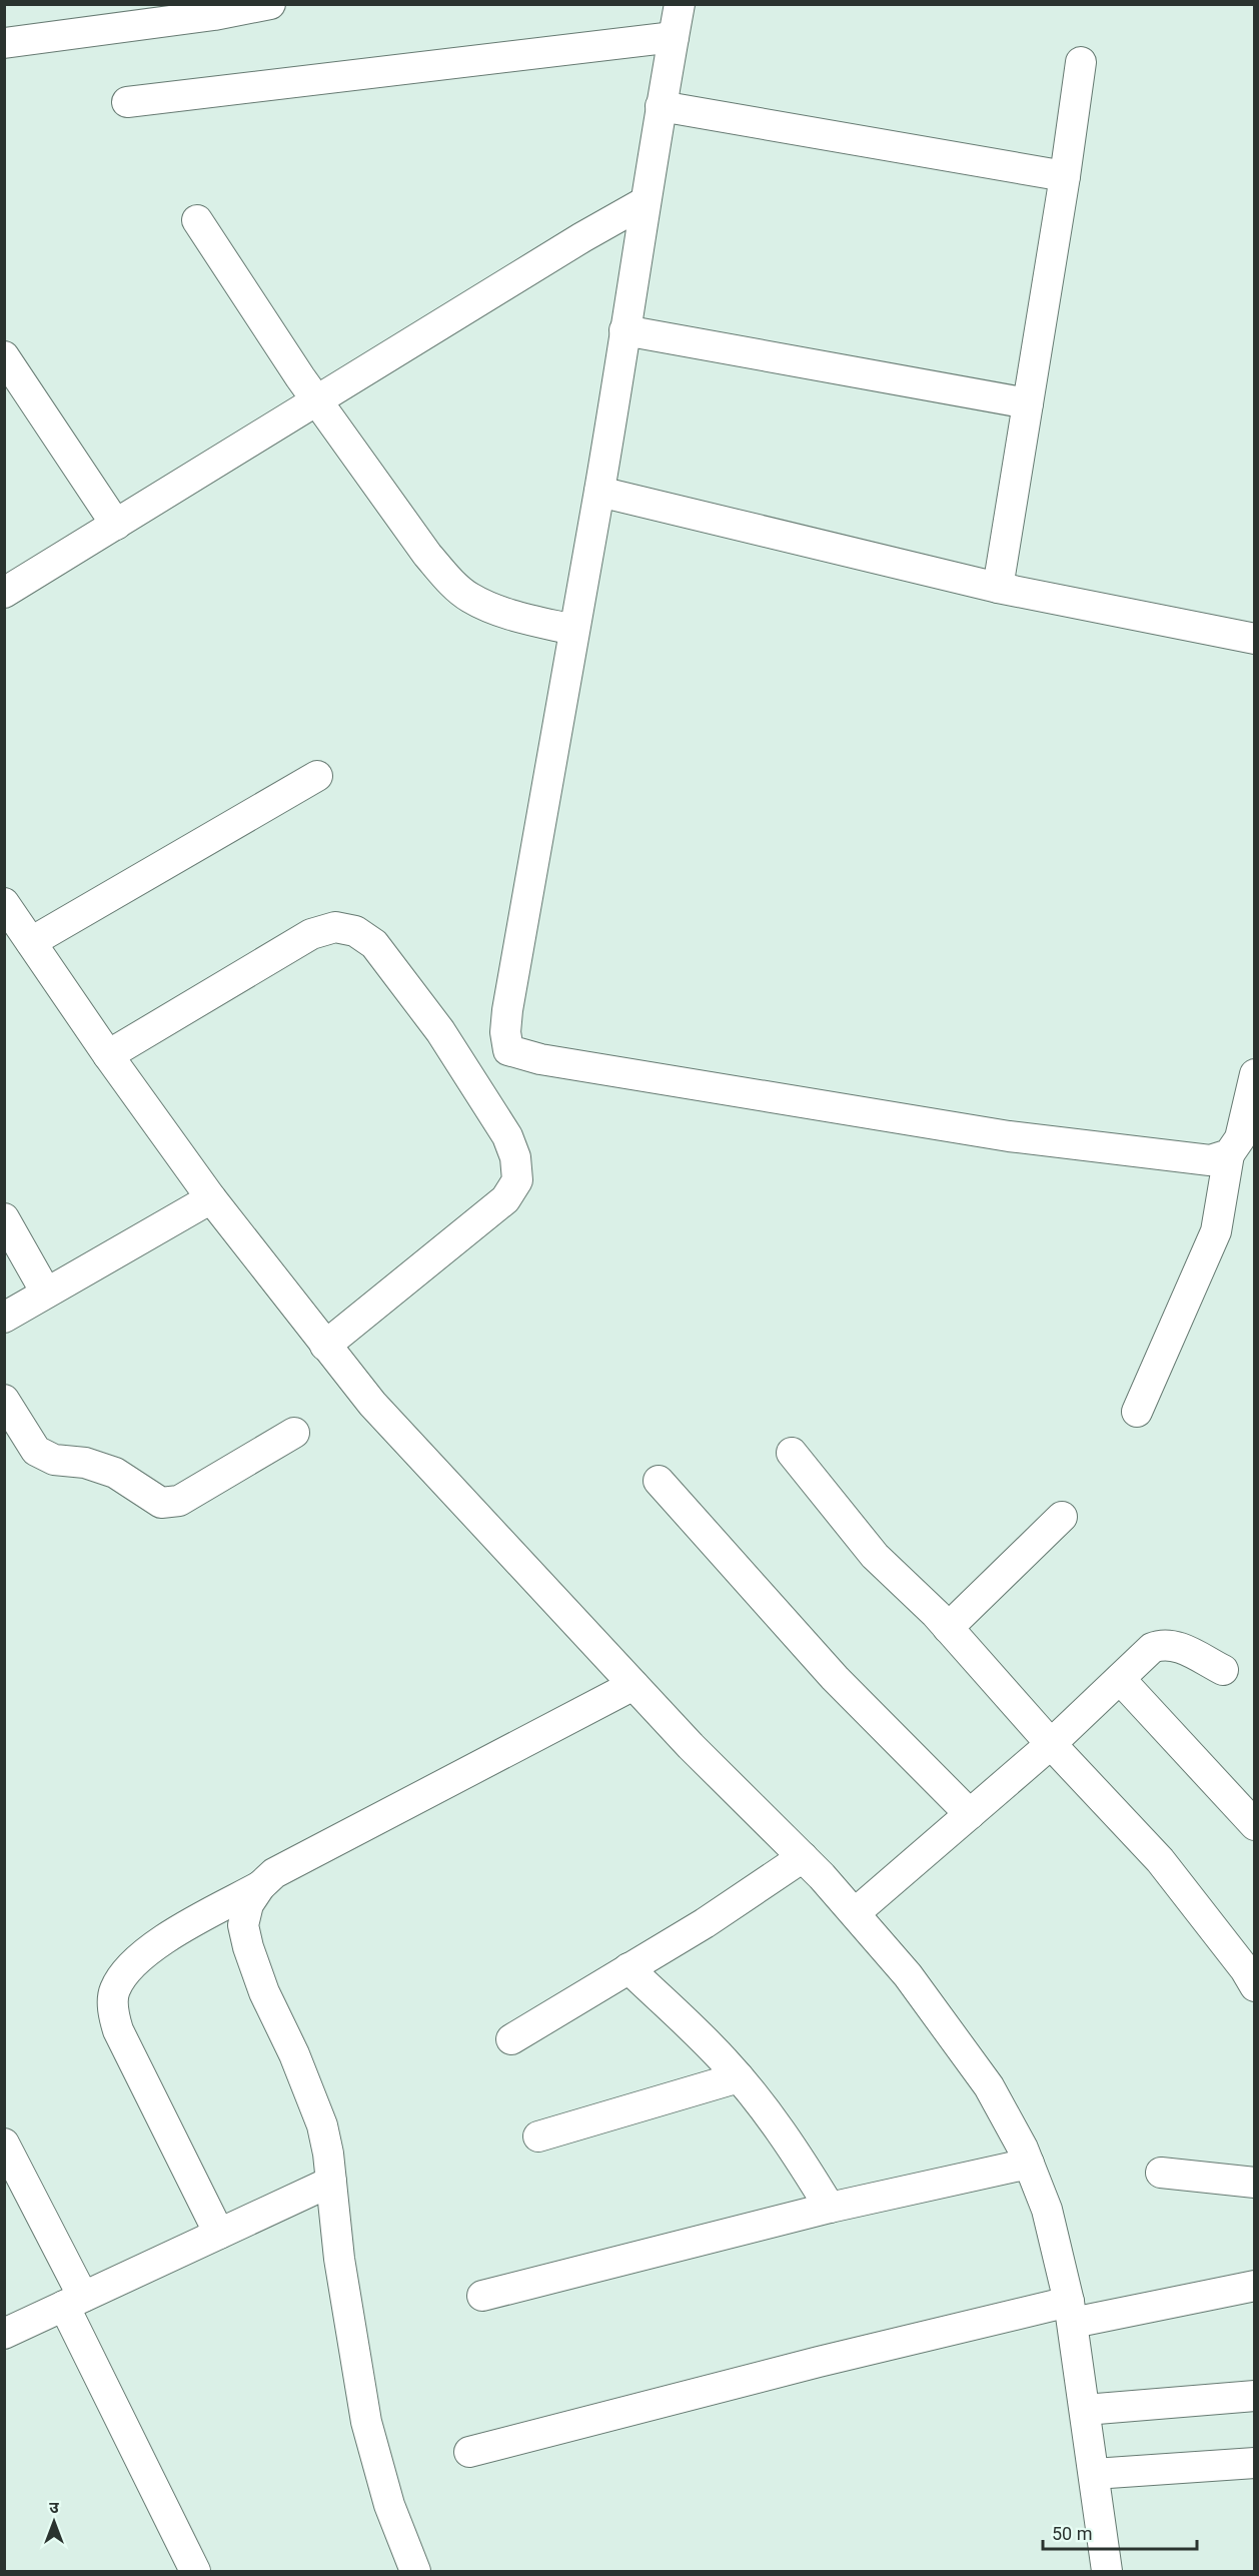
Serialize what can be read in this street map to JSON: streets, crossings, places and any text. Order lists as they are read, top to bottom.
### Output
{
  "scale_bar": "50 m",
  "north": "top"
}
